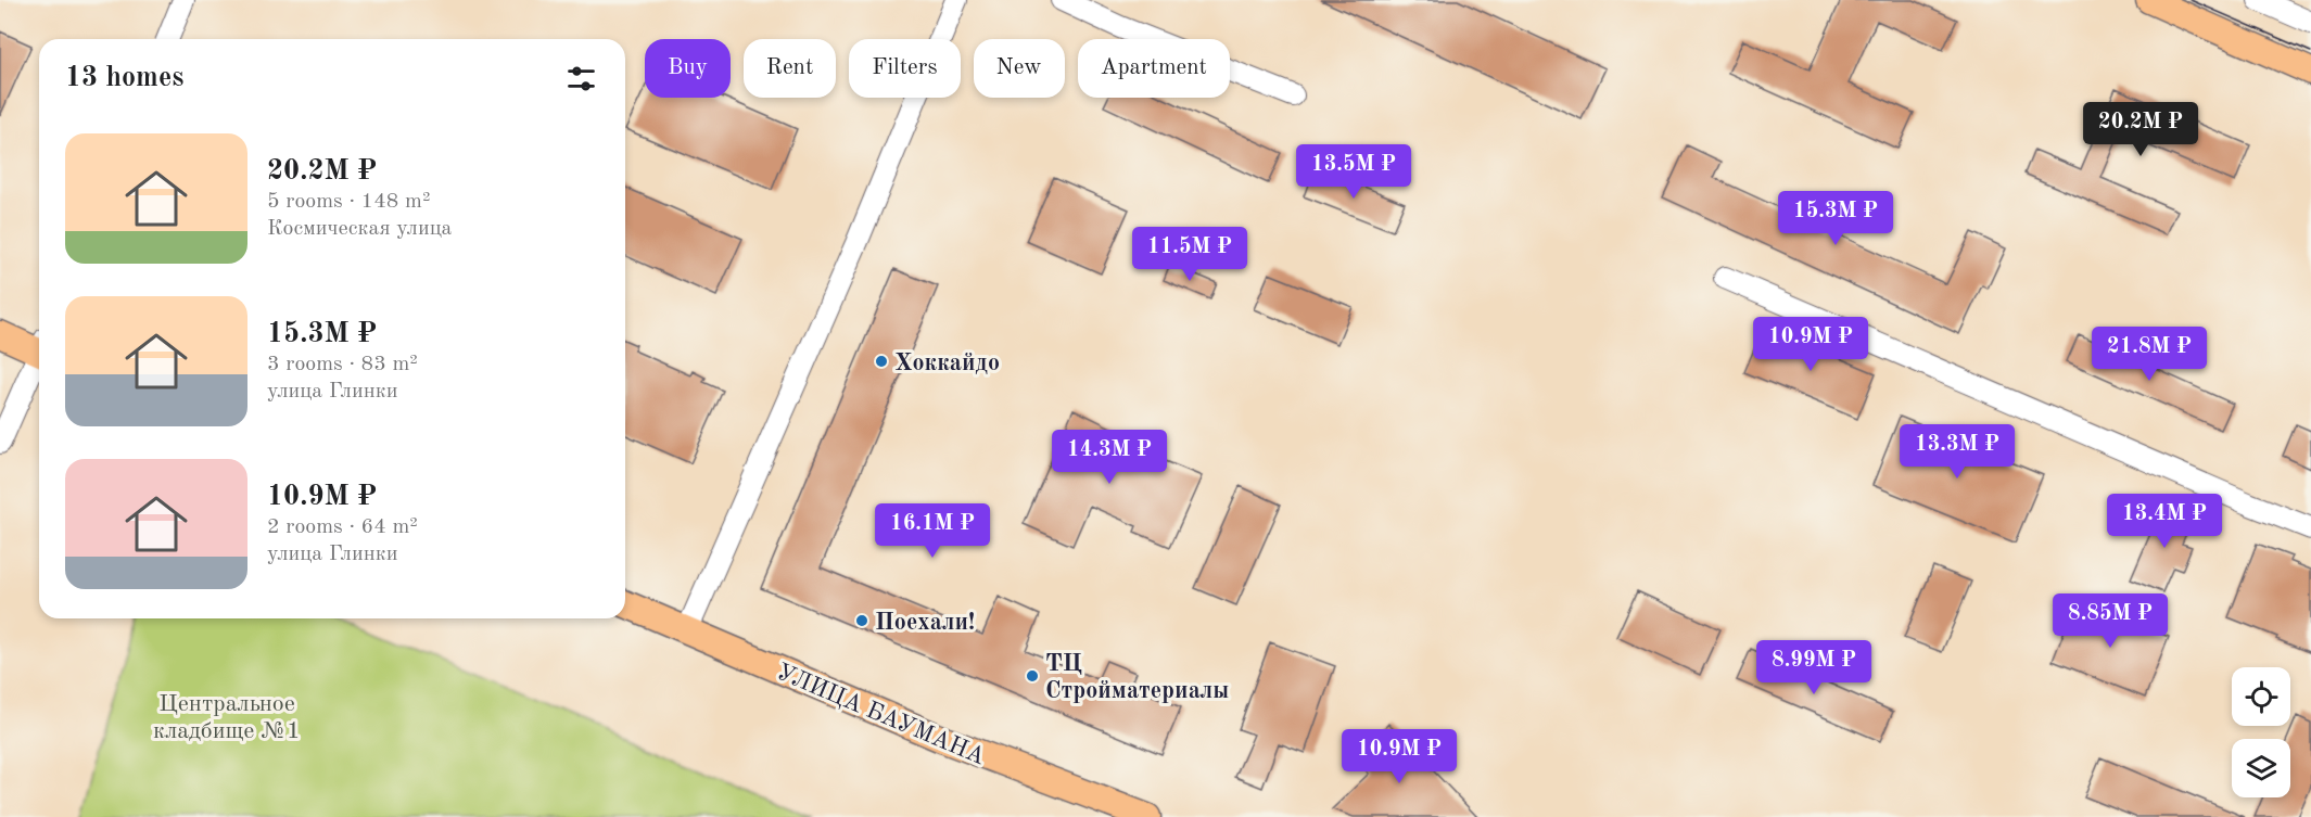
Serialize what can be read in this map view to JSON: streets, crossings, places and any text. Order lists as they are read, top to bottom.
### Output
{
  "streets": {
    "main road": ["УЛИЦА БАУМАНА"]
  },
  "parks": ["Центральное кладбище №1"],
  "places": ["Хоккайдо", "Поехали!", "ТЦ Стройматериалы"],
  "page": {
    "chip": [
      "Buy",
      "Rent",
      "Filters",
      "New",
      "Apartment"
    ],
    "heading": "13 homes",
    "price": [
      "20.2M ₽",
      "13.5M ₽",
      "15.3M ₽",
      "11.5M ₽",
      "10.9M ₽",
      "21.8M ₽",
      "13.3M ₽",
      "14.3M ₽",
      "13.4M ₽",
      "16.1M ₽",
      "8.85M ₽",
      "8.99M ₽",
      "10.9M ₽"
    ],
    "list": [
      {
        "name": "20.2M ₽",
        "note": "5 rooms · 148 m² · Космическая улица"
      },
      {
        "name": "15.3M ₽",
        "note": "3 rooms · 83 m² · улица Глинки"
      },
      {
        "name": "10.9M ₽",
        "note": "2 rooms · 64 m² · улица Глинки"
      }
    ]
  }
}
